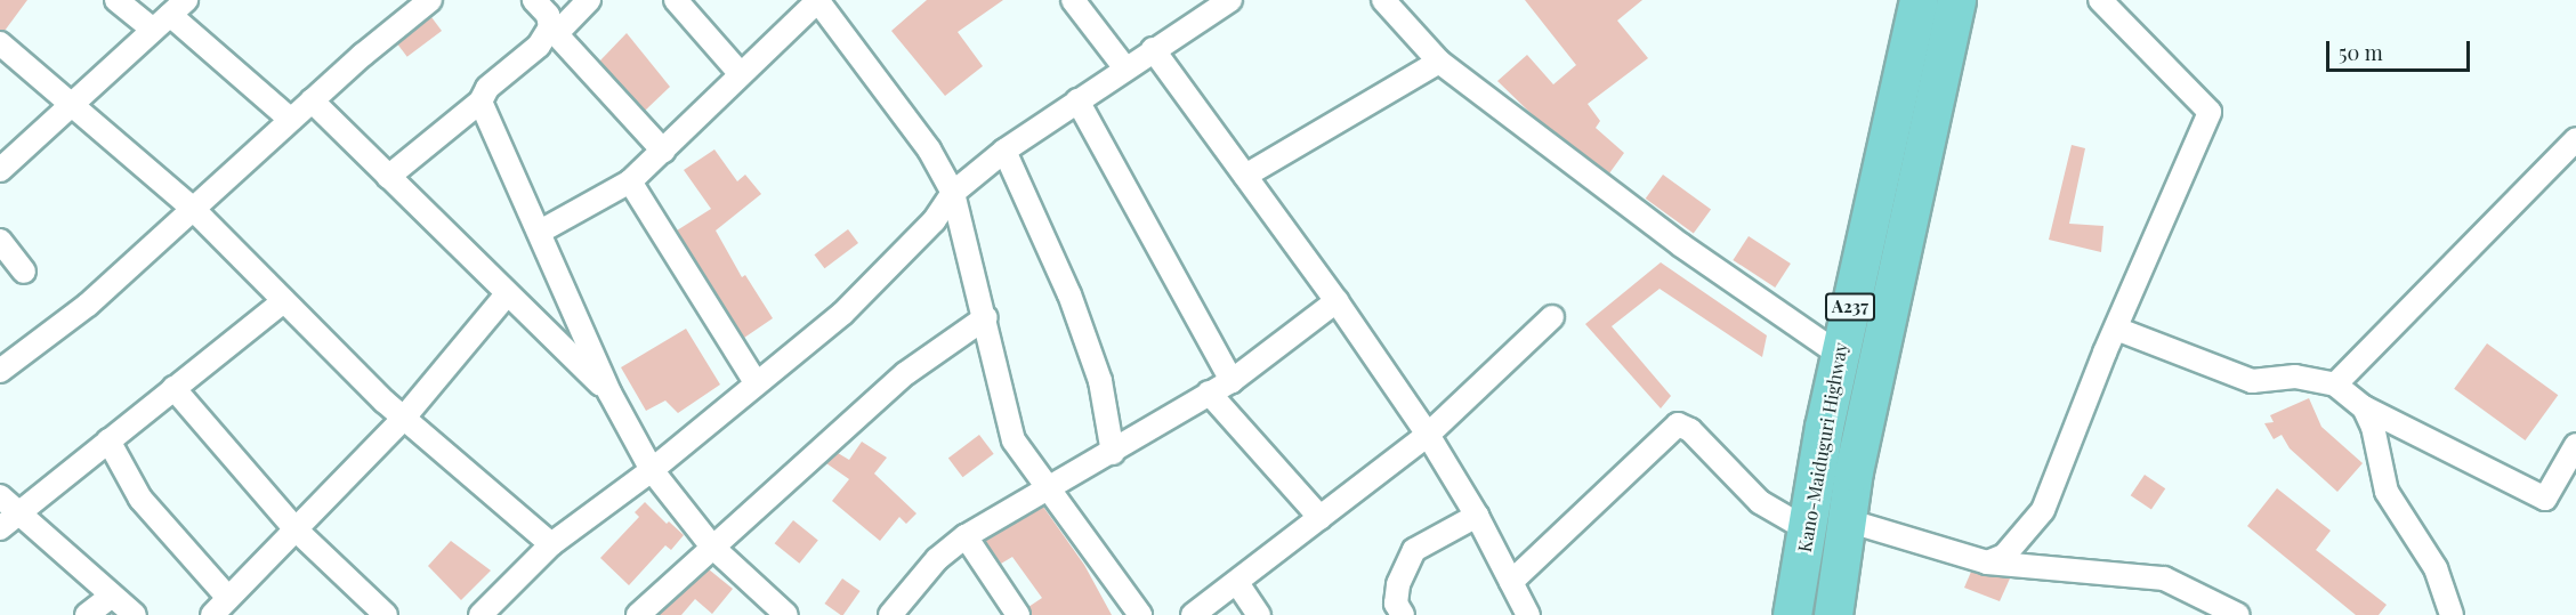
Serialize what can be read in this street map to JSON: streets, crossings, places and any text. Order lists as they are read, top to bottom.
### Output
{
  "streets": {
    "highway": ["A237", "Kano-Maiduguri Highway"]
  },
  "scale_bar": "50 m"
}
